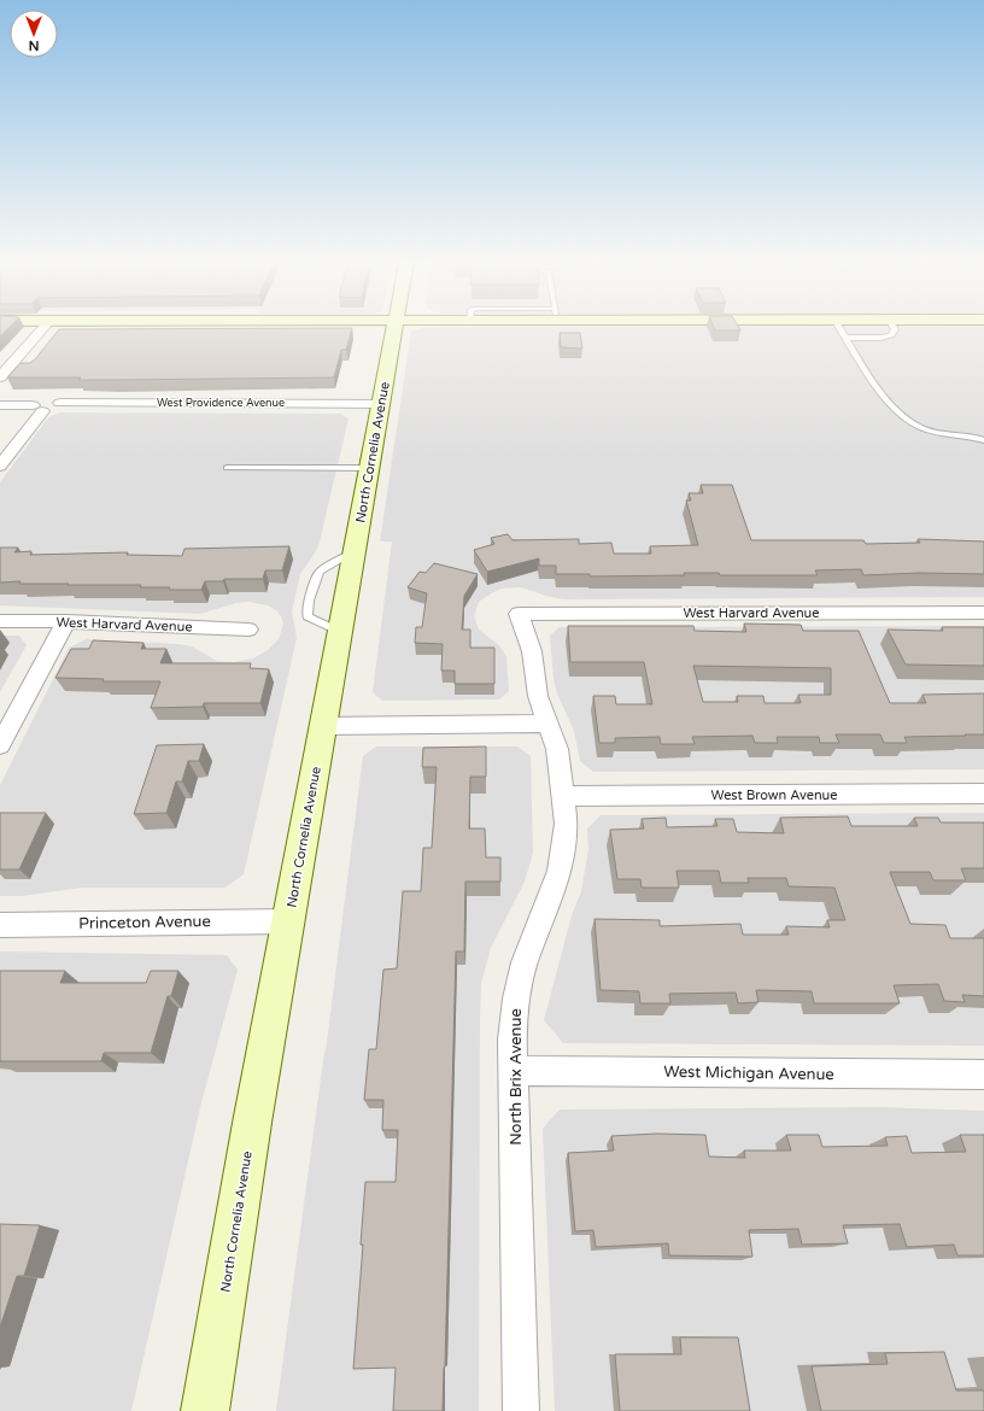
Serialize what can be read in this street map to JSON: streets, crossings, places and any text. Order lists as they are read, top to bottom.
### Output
{
  "streets": {
    "main road": ["North Cornelia Avenue"],
    "street": [
      "West Providence Avenue",
      "West Harvard Avenue",
      "West Brown Avenue",
      "Princeton Avenue",
      "West Michigan Avenue",
      "North Brix Avenue"
    ]
  },
  "crossings": [
    ["West Providence Avenue", "North Cornelia Avenue"],
    ["North Cornelia Avenue", "Princeton Avenue"],
    ["West Harvard Avenue", "North Brix Avenue"],
    ["West Brown Avenue", "North Brix Avenue"],
    ["West Michigan Avenue", "North Brix Avenue"]
  ],
  "north": "bottom"
}
